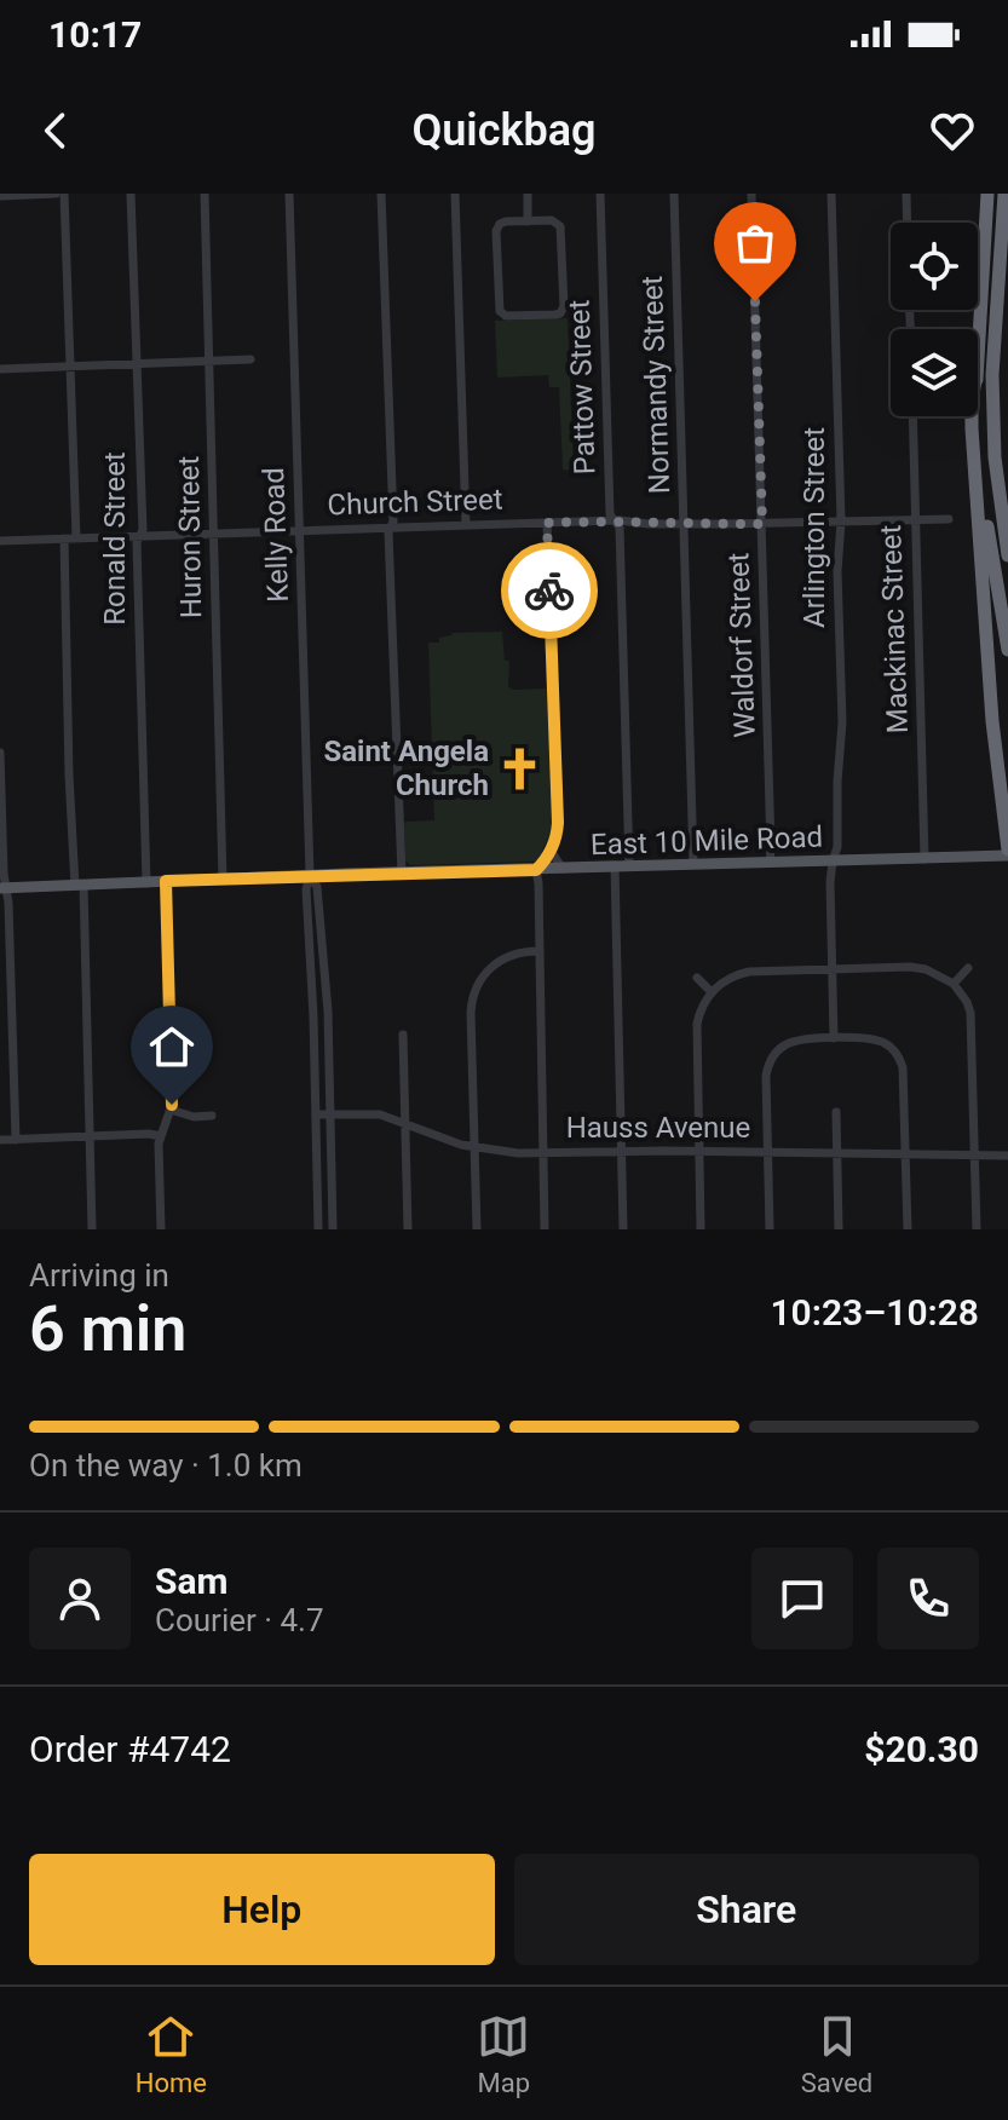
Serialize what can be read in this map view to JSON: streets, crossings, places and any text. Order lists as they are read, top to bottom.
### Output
{
  "streets": {
    "main road": ["East 10 Mile Road"],
    "street": [
      "Normandy Street",
      "Pattow Street",
      "Church Street",
      "Arlington Street",
      "Kelly Road",
      "Huron Street",
      "Ronald Street",
      "Mackinac Street",
      "Waldorf Street",
      "Hauss Avenue"
    ]
  },
  "crossings": [
    ["Normandy Street", "Church Street"],
    ["Normandy Street", "East 10 Mile Road"],
    ["Pattow Street", "Church Street"],
    ["Pattow Street", "East 10 Mile Road"],
    ["Church Street", "Arlington Street"],
    ["Church Street", "Kelly Road"],
    ["Church Street", "Huron Street"],
    ["Church Street", "Ronald Street"],
    ["Church Street", "Mackinac Street"],
    ["Church Street", "Waldorf Street"],
    ["Arlington Street", "East 10 Mile Road"],
    ["Kelly Road", "East 10 Mile Road"],
    ["Kelly Road", "Hauss Avenue"],
    ["Huron Street", "East 10 Mile Road"],
    ["Ronald Street", "East 10 Mile Road"],
    ["Mackinac Street", "East 10 Mile Road"],
    ["Waldorf Street", "East 10 Mile Road"]
  ],
  "places": {
    "church": ["Saint Angela Church"]
  },
  "page": {
    "status": "10:17",
    "header": "Quickbag",
    "heading": ["6 min", "Arriving in", "10:23–10:28"],
    "panel": [
      "Sam",
      "Courier · 4.7",
      "Order #4742",
      "$20.30"
    ],
    "bar": "On the way · 1.0 km",
    "buttons": ["Help", "Share"],
    "tabs": ["Home", "Map", "Saved"]
  }
}
